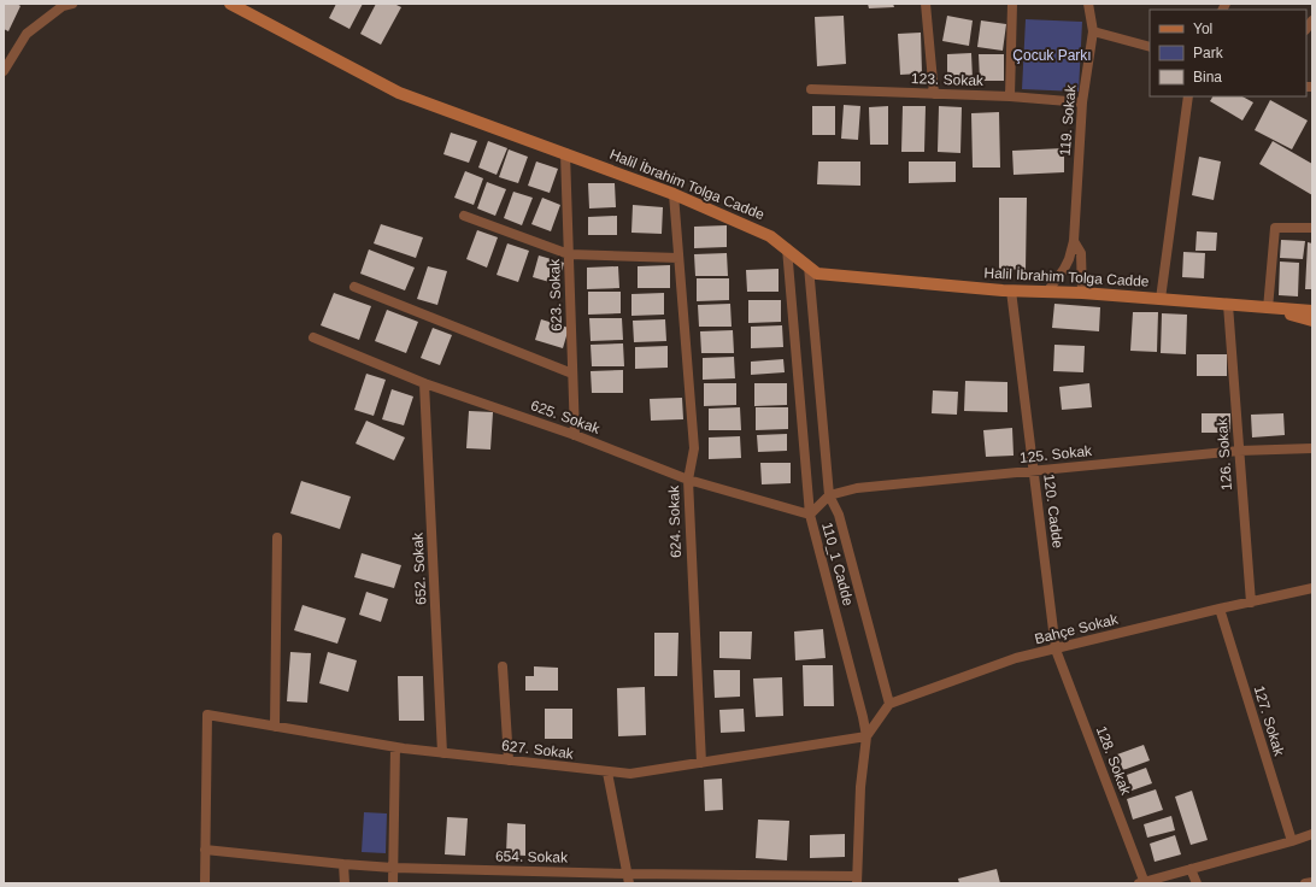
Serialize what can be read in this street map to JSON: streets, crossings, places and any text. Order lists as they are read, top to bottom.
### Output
{
  "streets": {
    "street": [
      "123. Sokak",
      "119. Sokak",
      "Halil İbrahim Tolga Cadde",
      "623. Sokak",
      "625. Sokak",
      "125. Sokak",
      "126. Sokak",
      "120. Cadde",
      "624. Sokak",
      "110_1 Cadde",
      "652. Sokak",
      "Bahçe Sokak",
      "127. Sokak",
      "627. Sokak",
      "128. Sokak",
      "654. Sokak"
    ]
  },
  "crossings": [
    ["123. Sokak", "119. Sokak"],
    ["Halil İbrahim Tolga Cadde", "623. Sokak"],
    ["Halil İbrahim Tolga Cadde", "126. Sokak"],
    ["Halil İbrahim Tolga Cadde", "120. Cadde"],
    ["Halil İbrahim Tolga Cadde", "624. Sokak"],
    ["Halil İbrahim Tolga Cadde", "110_1 Cadde"],
    ["623. Sokak", "625. Sokak"],
    ["625. Sokak", "624. Sokak"],
    ["625. Sokak", "110_1 Cadde"],
    ["625. Sokak", "652. Sokak"],
    ["125. Sokak", "126. Sokak"],
    ["125. Sokak", "120. Cadde"],
    ["125. Sokak", "110_1 Cadde"],
    ["126. Sokak", "Bahçe Sokak"],
    ["120. Cadde", "Bahçe Sokak"],
    ["120. Cadde", "128. Sokak"],
    ["624. Sokak", "627. Sokak"],
    ["110_1 Cadde", "Bahçe Sokak"],
    ["110_1 Cadde", "627. Sokak"],
    ["110_1 Cadde", "654. Sokak"],
    ["652. Sokak", "627. Sokak"],
    ["Bahçe Sokak", "127. Sokak"],
    ["Bahçe Sokak", "128. Sokak"],
    ["627. Sokak", "654. Sokak"]
  ],
  "parks": ["Çocuk Parkı"],
  "legend": ["Yol", "Park", "Bina"]
}
